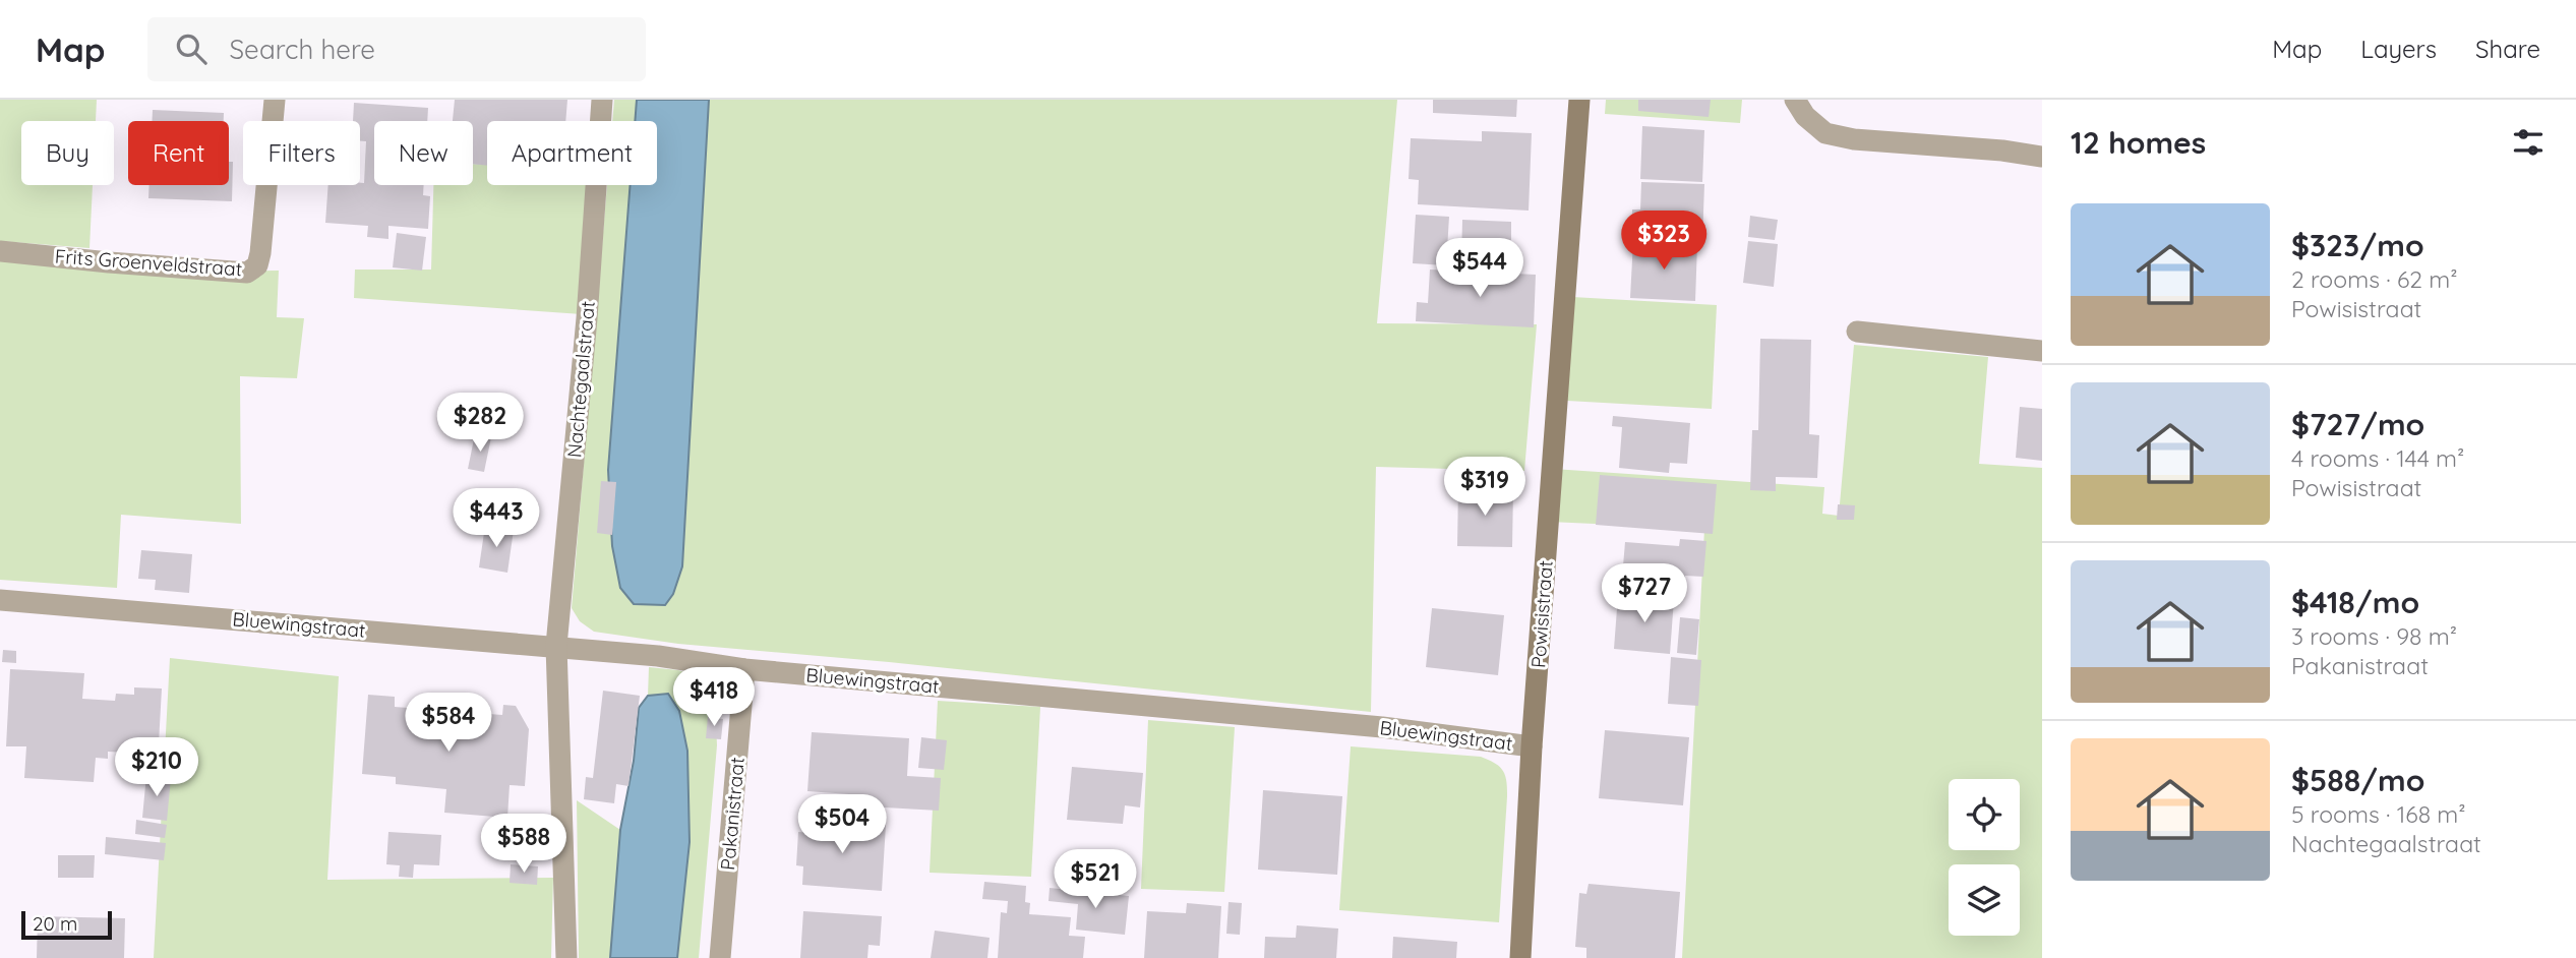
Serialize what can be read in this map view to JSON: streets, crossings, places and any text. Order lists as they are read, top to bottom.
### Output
{
  "streets": {
    "street": [
      "Frits Groenveldstraat",
      "Nachtegaalstraat",
      "Powisistraat",
      "Bluewingstraat",
      "Pakanistraat"
    ]
  },
  "crossings": [
    ["Nachtegaalstraat", "Bluewingstraat"],
    ["Powisistraat", "Bluewingstraat"],
    ["Bluewingstraat", "Pakanistraat"]
  ],
  "scale_bar": "20 m",
  "page": {
    "header": "Map",
    "search": "Search here",
    "nav": ["Map", "Layers", "Share"],
    "heading": "12 homes",
    "chip": [
      "Buy",
      "Rent",
      "Filters",
      "New",
      "Apartment"
    ],
    "list": [
      {
        "name": "$323/mo",
        "note": "2 rooms · 62 m² · Powisistraat"
      },
      {
        "name": "$727/mo",
        "note": "4 rooms · 144 m² · Powisistraat"
      },
      {
        "name": "$418/mo",
        "note": "3 rooms · 98 m² · Pakanistraat"
      },
      {
        "name": "$588/mo",
        "note": "5 rooms · 168 m² · Nachtegaalstraat"
      }
    ],
    "price": [
      "$323",
      "$544",
      "$282",
      "$319",
      "$443",
      "$727",
      "$418",
      "$584",
      "$210",
      "$504",
      "$588",
      "$521"
    ],
    "scale": "20 m"
  }
}
